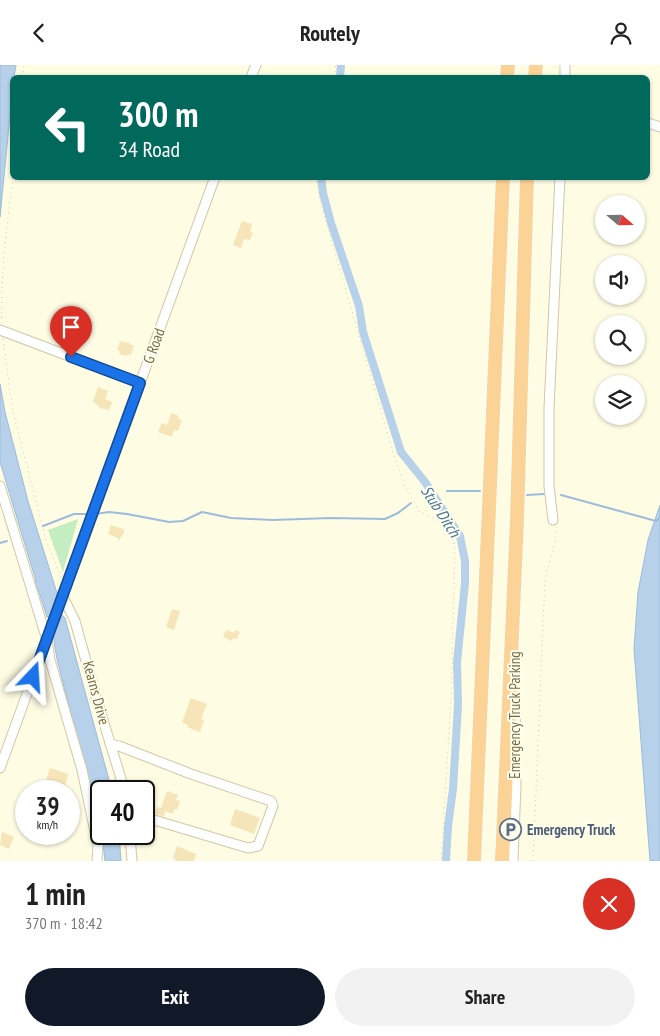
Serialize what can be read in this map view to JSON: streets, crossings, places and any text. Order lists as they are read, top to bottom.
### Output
{
  "streets": {
    "street": ["G Road", "Kearns Drive", "Emergency Truck Parking"]
  },
  "crossings": [
    ["G Road", "Kearns Drive"]
  ],
  "water": ["Stub Ditch"],
  "places": {
    "parking": ["Emergency Truck"]
  },
  "north": "right",
  "page": {
    "header": "Routely",
    "turn": ["300 m", "34 Road"],
    "speed": "39 km/h",
    "limit": "40",
    "heading": ["1 min", "370 m · 18:42"],
    "buttons": ["Exit", "Share"]
  }
}
